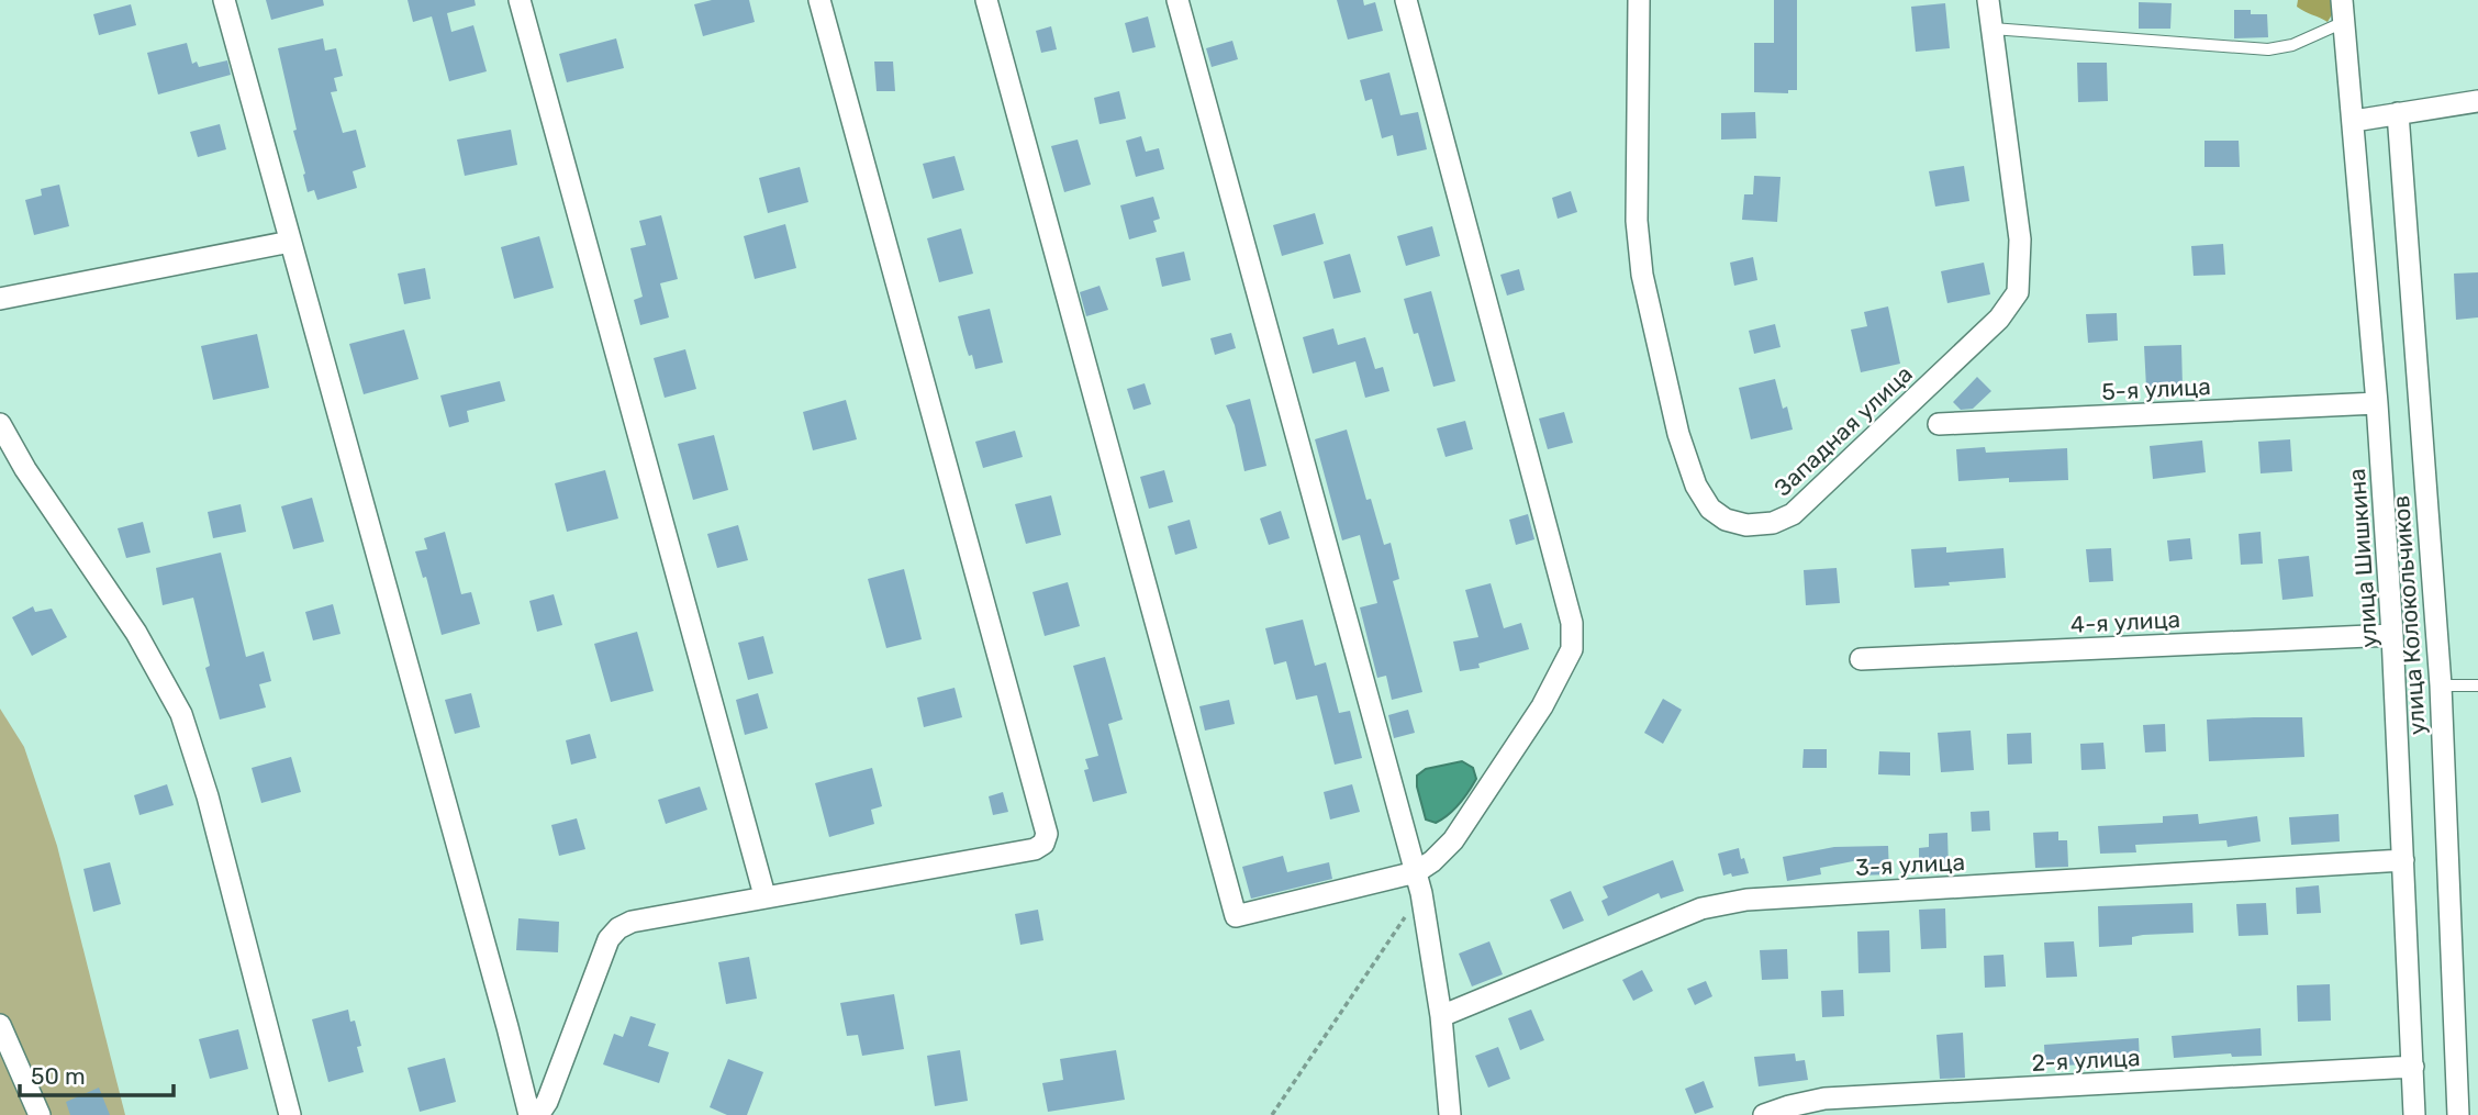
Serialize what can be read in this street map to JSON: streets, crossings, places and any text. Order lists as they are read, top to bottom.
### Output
{
  "streets": {
    "street": [
      "5-я улица",
      "Западная улица",
      "улица Шишкина",
      "улица Колокольчиков",
      "4-я улица",
      "3-я улица",
      "2-я улица"
    ]
  },
  "crossings": [
    ["5-я улица", "улица Шишкина"],
    ["улица Шишкина", "4-я улица"],
    ["улица Шишкина", "3-я улица"],
    ["улица Шишкина", "2-я улица"]
  ],
  "scale_bar": "50 m"
}
